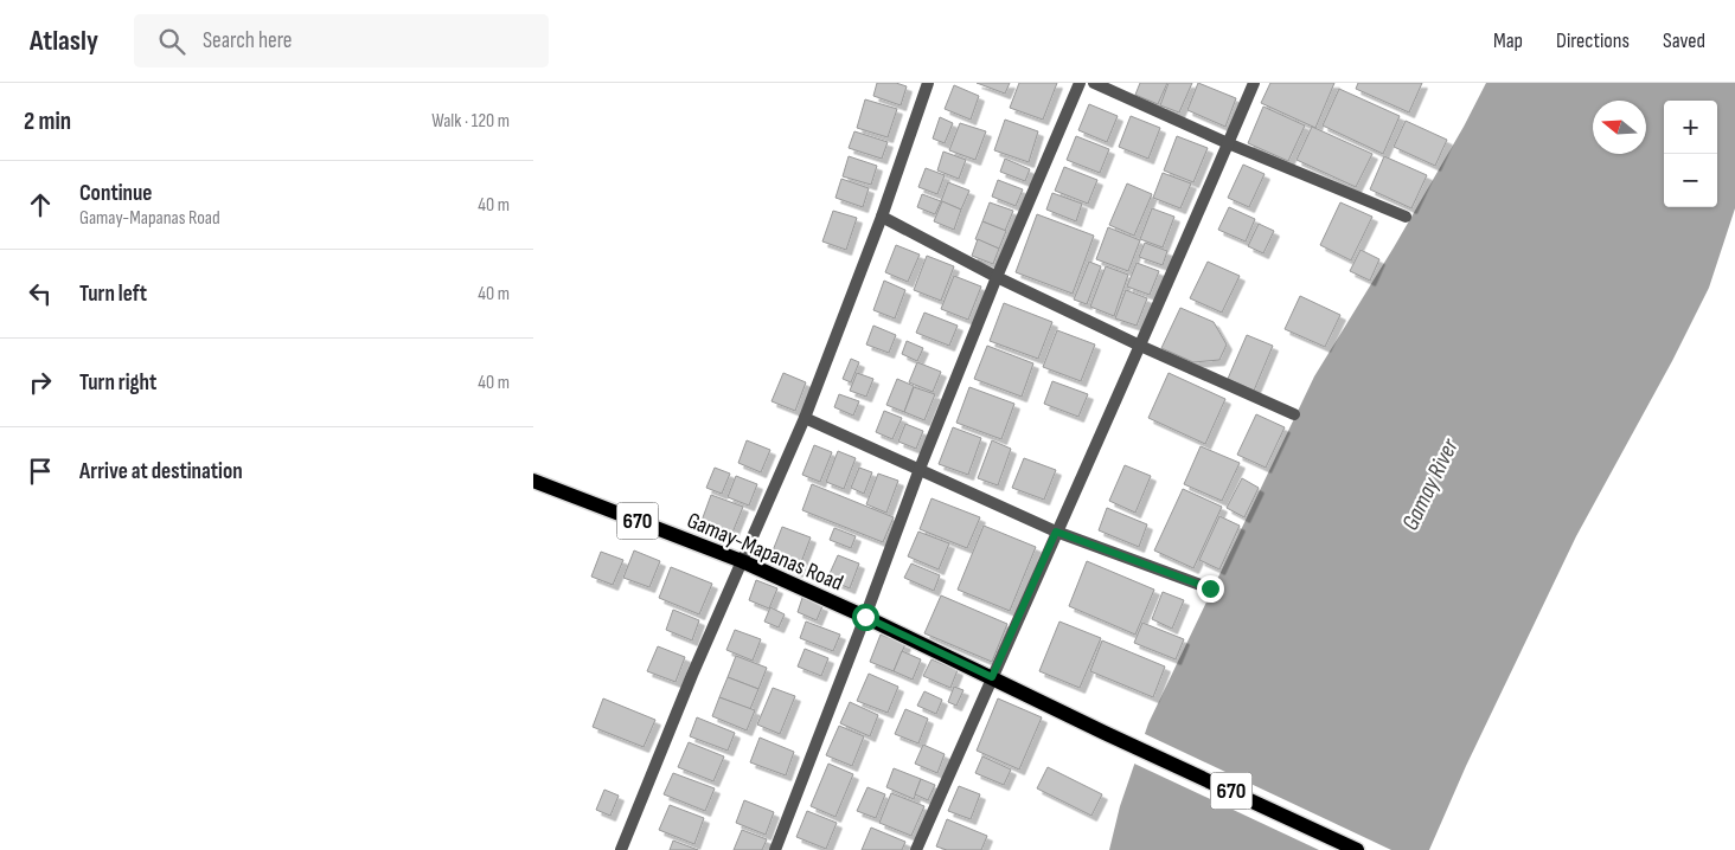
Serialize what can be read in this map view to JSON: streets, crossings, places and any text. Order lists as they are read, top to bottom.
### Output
{
  "streets": {
    "main road": ["670", "Gamay-Mapanas Road"]
  },
  "water": ["Gamay River"],
  "north": "left",
  "page": {
    "header": "Atlasly",
    "search": "Search here",
    "nav": ["Map", "Directions", "Saved"],
    "heading": ["2 min", "Walk · 120 m"],
    "map_buttons": ["+", "−"],
    "list": [
      ["Continue", "Gamay-Mapanas Road", "40 m"],
      ["Turn left", "40 m"],
      ["Turn right", "40 m"],
      "Arrive at destination"
    ]
  }
}
